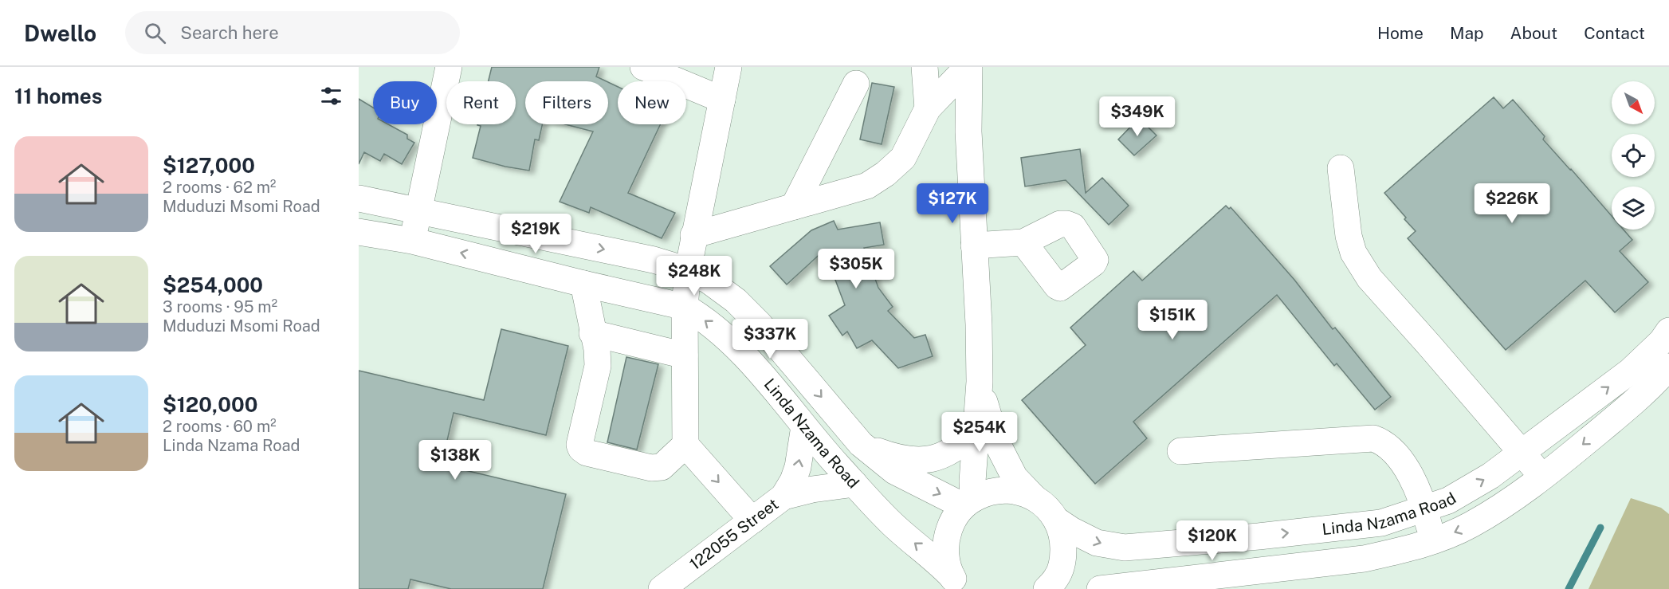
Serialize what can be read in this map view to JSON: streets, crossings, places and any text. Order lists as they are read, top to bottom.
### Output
{
  "streets": {
    "street": ["Linda Nzama Road", "122055 Street"]
  },
  "crossings": [
    ["Linda Nzama Road", "122055 Street"]
  ],
  "north": "bottom right",
  "page": {
    "header": "Dwello",
    "search": "Search here",
    "nav": [
      "Home",
      "Map",
      "About",
      "Contact"
    ],
    "heading": "11 homes",
    "chip": [
      "Buy",
      "Rent",
      "Filters",
      "New"
    ],
    "price": [
      "$349K",
      "$127K",
      "$226K",
      "$219K",
      "$305K",
      "$248K",
      "$151K",
      "$337K",
      "$254K",
      "$138K",
      "$120K"
    ],
    "list": [
      {
        "name": "$127,000",
        "note": "2 rooms · 62 m² · Mduduzi Msomi Road"
      },
      {
        "name": "$254,000",
        "note": "3 rooms · 95 m² · Mduduzi Msomi Road"
      },
      {
        "name": "$120,000",
        "note": "2 rooms · 60 m² · Linda Nzama Road"
      }
    ]
  }
}
